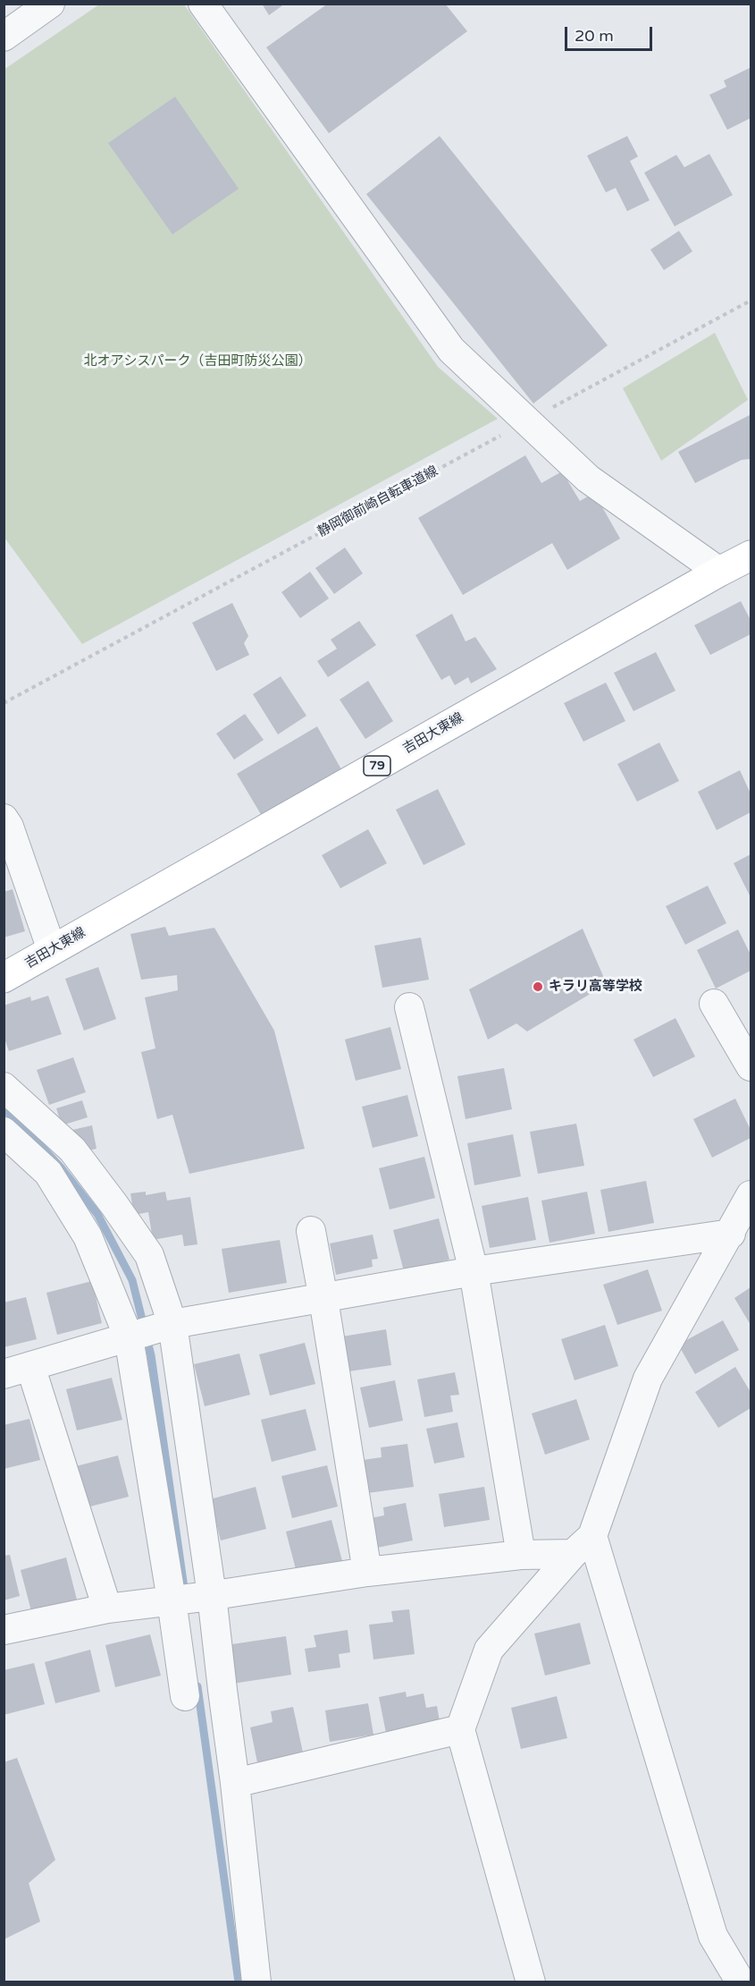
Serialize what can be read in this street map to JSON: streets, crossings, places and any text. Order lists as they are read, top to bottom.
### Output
{
  "streets": {
    "main road": ["吉田大東線", "79"],
    "path": ["静岡御前崎自転車道線"]
  },
  "parks": ["北オアシスパーク（吉田町防災公園）"],
  "places": ["キラリ高等学校"],
  "scale_bar": "20 m"
}
